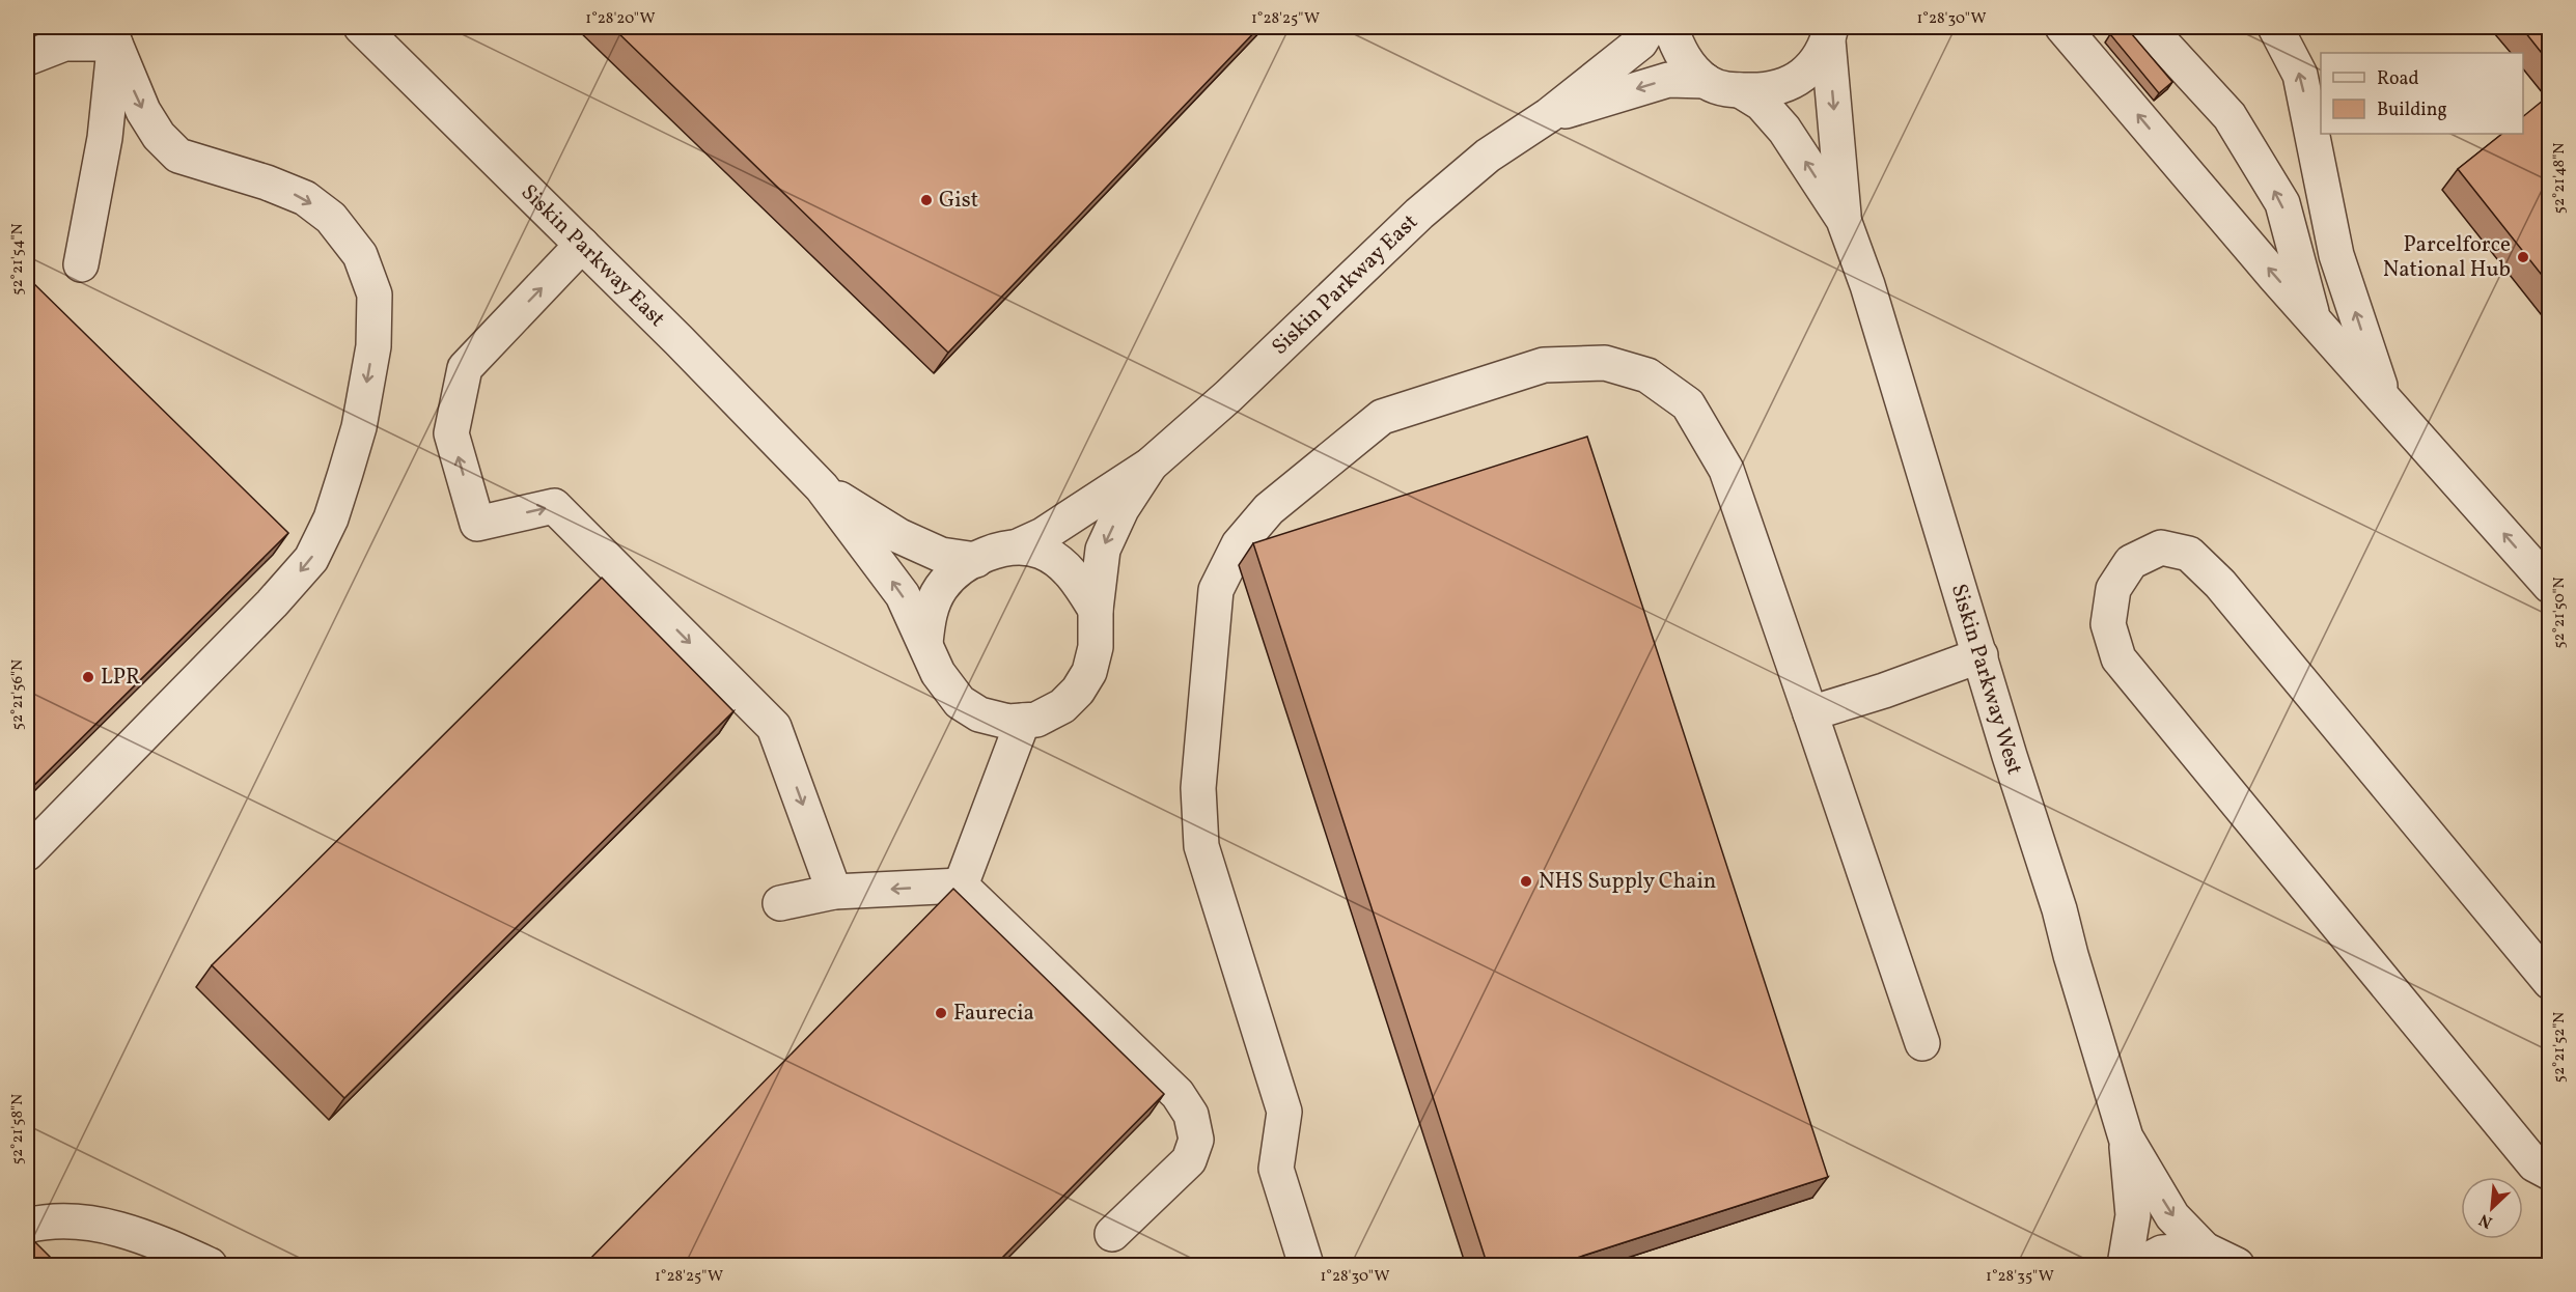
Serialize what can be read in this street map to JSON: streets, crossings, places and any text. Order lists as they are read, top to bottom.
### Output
{
  "streets": {
    "street": ["Siskin Parkway East", "Siskin Parkway West"]
  },
  "crossings": [
    ["Siskin Parkway East", "Siskin Parkway West"]
  ],
  "places": [
    "Gist",
    "Parcelforce National Hub",
    "LPR",
    "NHS Supply Chain",
    "Faurecia"
  ],
  "legend": ["Road", "Building"],
  "north": "bottom left",
  "coordinates": [
    "1°28'20\"W",
    "1°28'25\"W",
    "1°28'30\"W",
    "52°21'48\"N",
    "52°21'54\"N",
    "52°21'50\"N",
    "52°21'56\"N",
    "52°21'52\"N",
    "52°21'58\"N",
    "1°28'35\"W"
  ]
}
